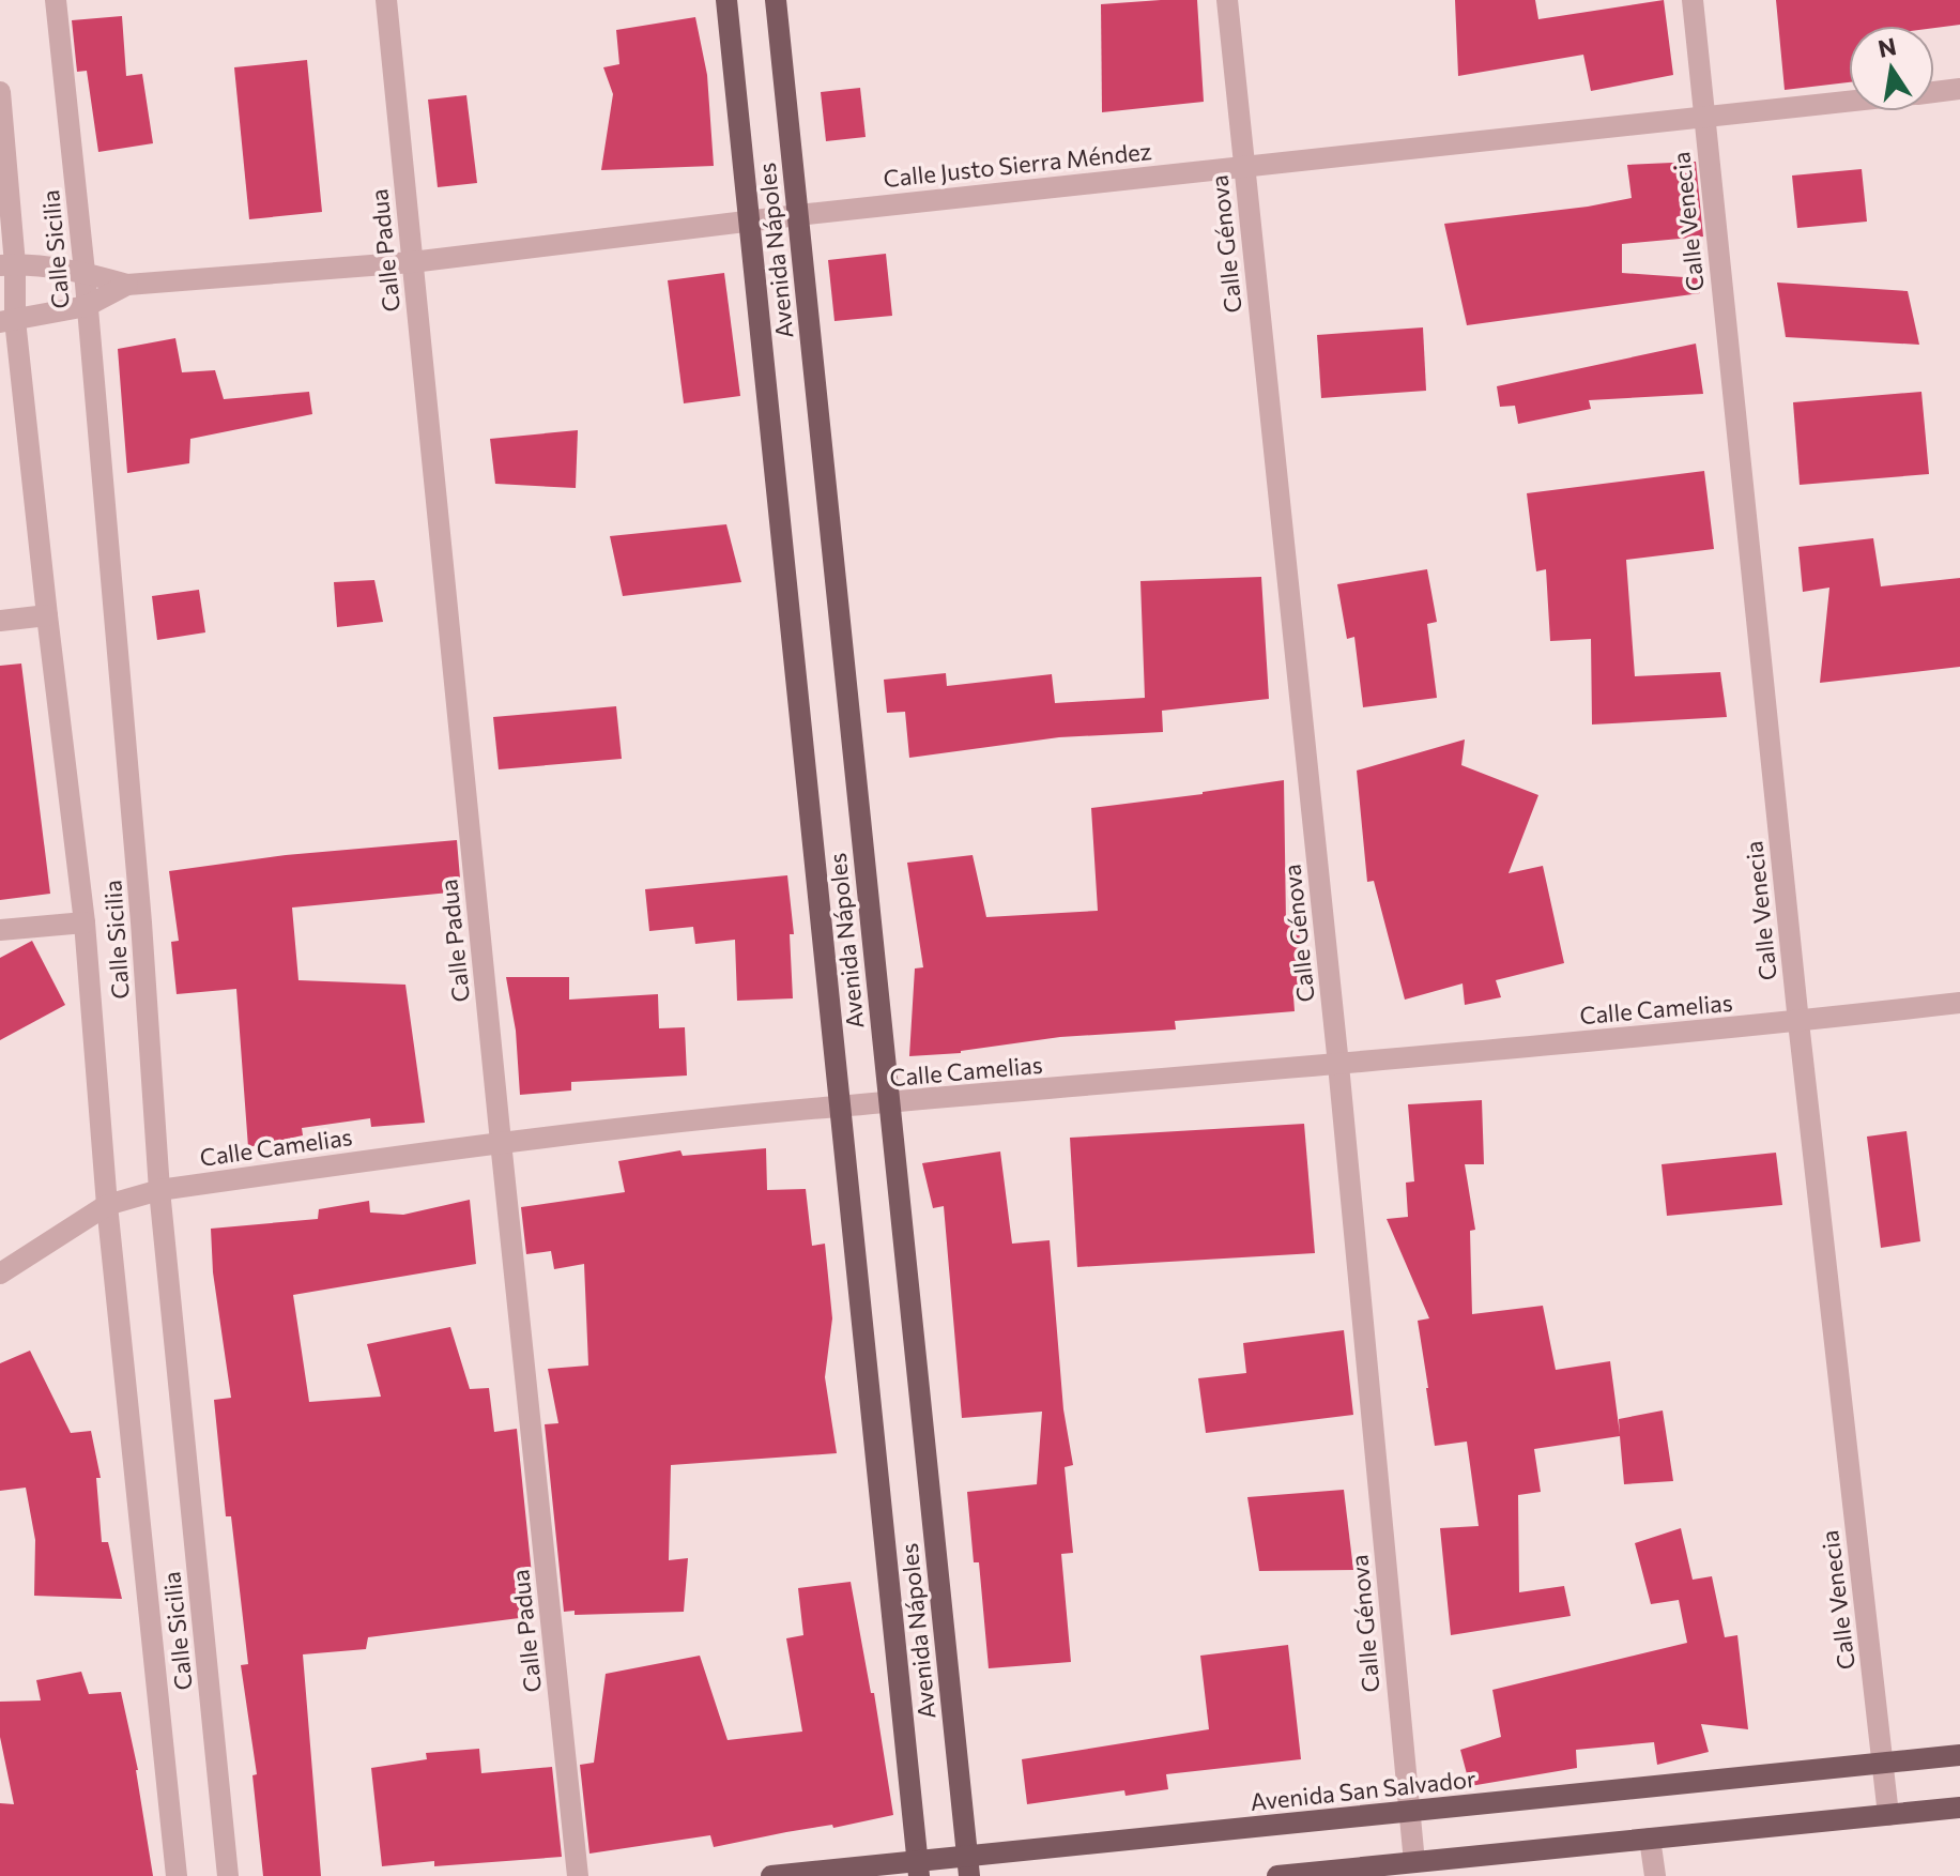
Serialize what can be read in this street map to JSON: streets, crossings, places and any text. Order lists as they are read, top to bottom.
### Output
{
  "streets": {
    "main road": ["Avenida Nápoles", "Avenida San Salvador"],
    "street": [
      "Calle Justo Sierra Méndez",
      "Calle Venecia",
      "Calle Génova",
      "Calle Sicilia",
      "Calle Padua",
      "Calle Camelias"
    ]
  },
  "crossings": [
    ["Calle Justo Sierra Méndez", "Calle Venecia"],
    ["Calle Justo Sierra Méndez", "Calle Génova"],
    ["Calle Justo Sierra Méndez", "Calle Sicilia"],
    ["Calle Justo Sierra Méndez", "Calle Padua"],
    ["Calle Justo Sierra Méndez", "Avenida Nápoles"],
    ["Calle Venecia", "Calle Camelias"],
    ["Calle Venecia", "Avenida San Salvador"],
    ["Calle Génova", "Calle Camelias"],
    ["Calle Génova", "Avenida San Salvador"],
    ["Calle Sicilia", "Calle Camelias"],
    ["Calle Padua", "Calle Camelias"],
    ["Avenida Nápoles", "Calle Camelias"],
    ["Avenida Nápoles", "Avenida San Salvador"]
  ],
  "north": "top"
}
